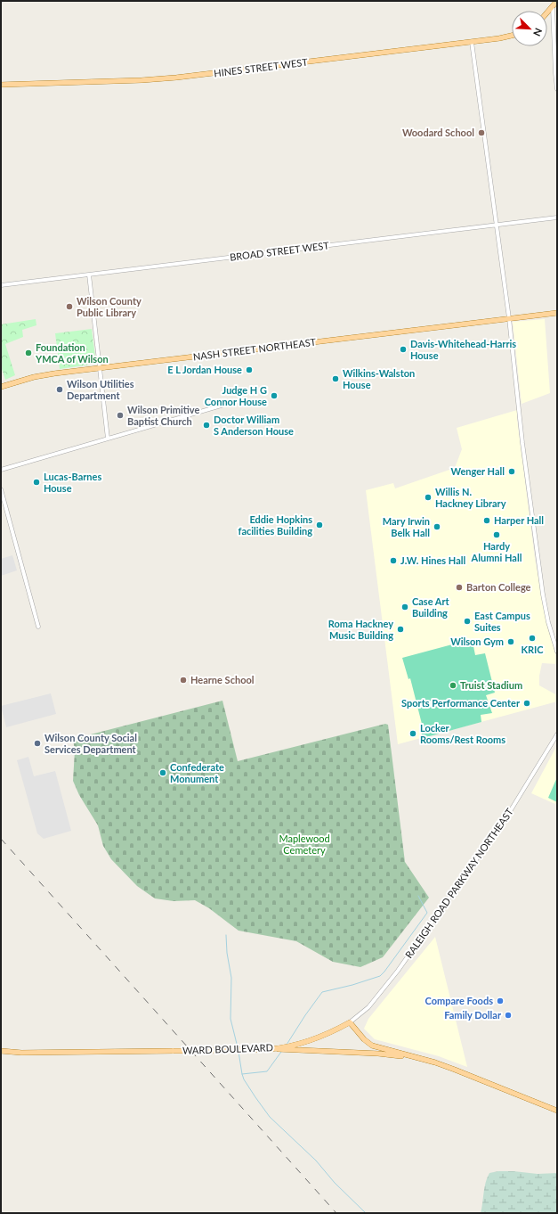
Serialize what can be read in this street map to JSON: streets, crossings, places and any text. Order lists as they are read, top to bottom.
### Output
{
  "streets": {
    "main road": ["HINES STREET WEST", "NASH STREET NORTHEAST", "WARD BOULEVARD"],
    "street": ["BROAD STREET WEST", "RALEIGH ROAD PARKWAY NORTHEAST"]
  },
  "crossings": [
    ["RALEIGH ROAD PARKWAY NORTHEAST", "WARD BOULEVARD"]
  ],
  "parks": ["Maplewood Cemetery"],
  "places": [
    "Woodard School",
    "Wilson County Public Library",
    "Davis-Whitehead-Harris House",
    "Foundation YMCA of Wilson",
    "E L Jordan House",
    "Wilkins-Walston House",
    "Wilson Utilities Department",
    "Judge H G Connor House",
    "Wilson Primitive Baptist Church",
    "Doctor William S Anderson House",
    "Wenger Hall",
    "Lucas-Barnes House",
    "Willis N. Hackney Library",
    "Harper Hall",
    "Eddie Hopkins facilities Building",
    "Mary Irwin Belk Hall",
    "Hardy Alumni Hall",
    "J.W. Hines Hall",
    "Barton College",
    "Case Art Building",
    "East Campus Suites",
    "Roma Hackney Music Building",
    "KRIC",
    "Wilson Gym",
    "Hearne School",
    "Truist Stadium",
    "Sports Performance Center",
    "Locker Rooms/Rest Rooms",
    "Wilson County Social Services Department",
    "Confederate Monument",
    "Compare Foods",
    "Family Dollar"
  ],
  "north": "bottom right"
}
